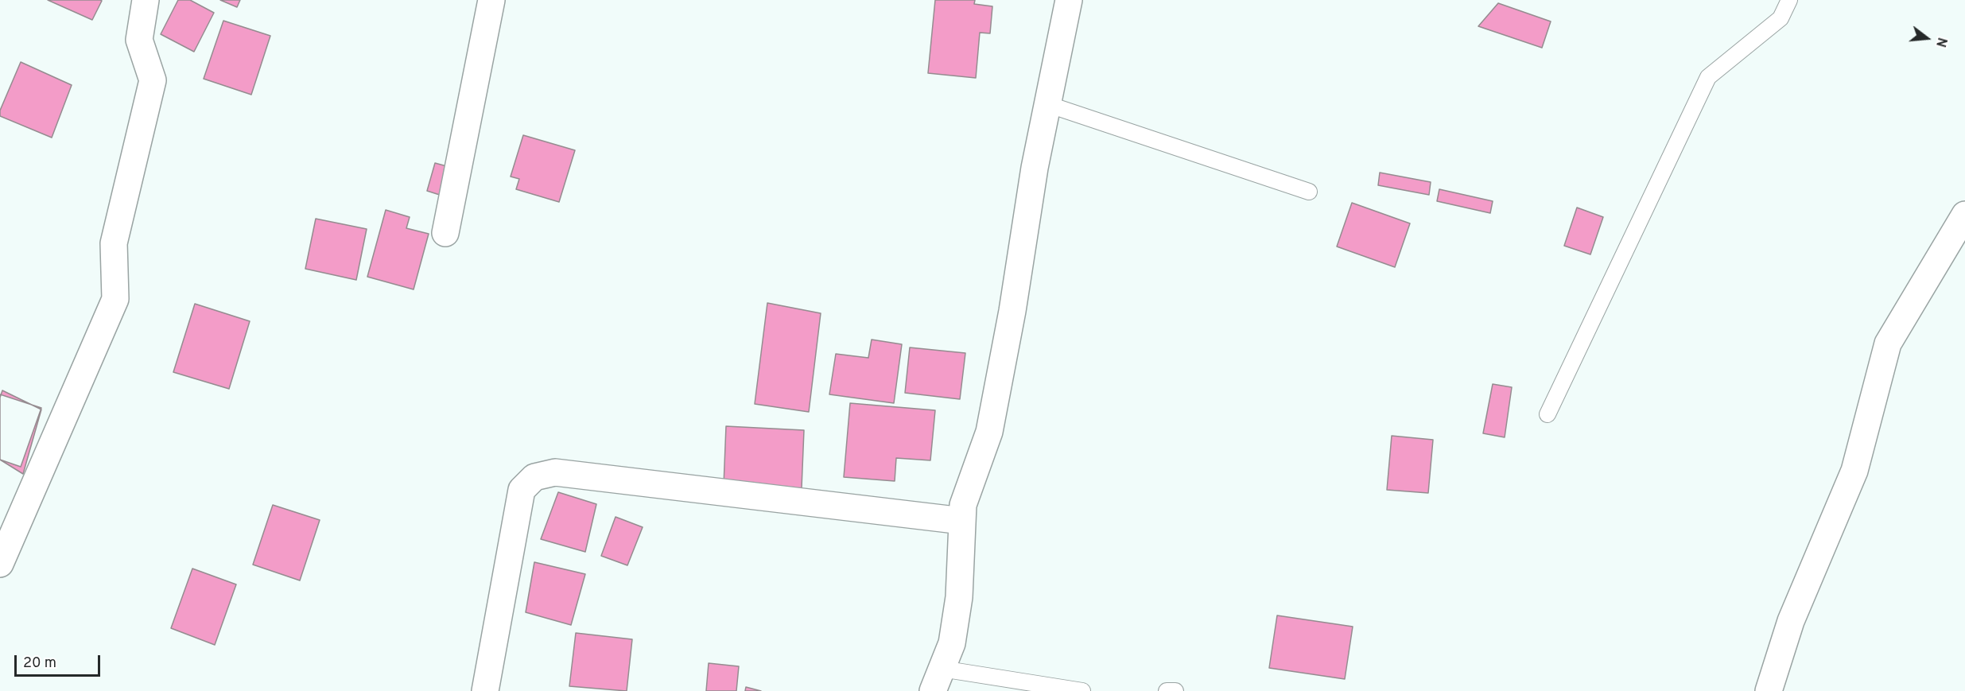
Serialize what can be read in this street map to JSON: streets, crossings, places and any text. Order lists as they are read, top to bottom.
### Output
{
  "scale_bar": "20 m",
  "north": "right"
}
